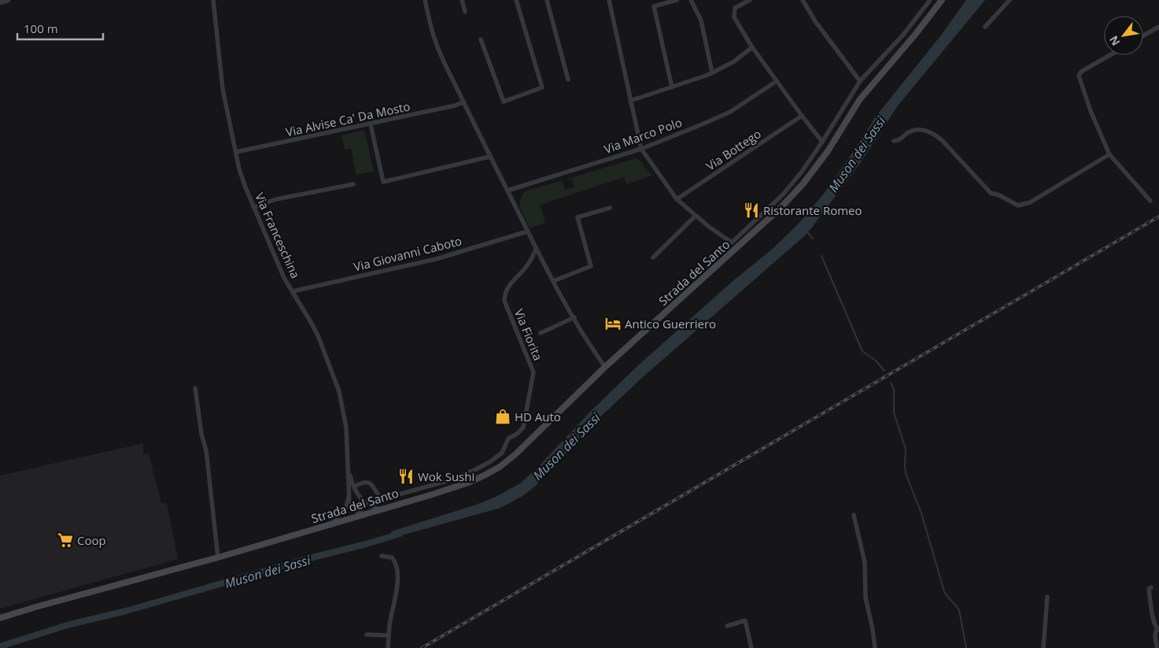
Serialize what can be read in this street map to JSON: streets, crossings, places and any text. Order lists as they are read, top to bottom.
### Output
{
  "streets": {
    "main road": ["Strada del Santo"],
    "street": [
      "Via Alvise Ca' Da Mosto",
      "Via Marco Polo",
      "Via Bottego",
      "Via Franceschina",
      "Via Giovanni Caboto",
      "Via Fiorita"
    ]
  },
  "crossings": [
    ["Via Alvise Ca' Da Mosto", "Via Franceschina"],
    ["Via Franceschina", "Via Giovanni Caboto"],
    ["Via Franceschina", "Strada del Santo"],
    ["Via Franceschina", "Via Fiorita"]
  ],
  "water": ["Muson dei Sassi"],
  "places": {
    "restaurant": ["Ristorante Romeo", "Wok Sushi"],
    "hotel": ["Antico Guerriero"],
    "shop": ["HD Auto"],
    "supermarket": ["Coop"]
  },
  "scale_bar": "100 m",
  "north": "bottom left"
}
